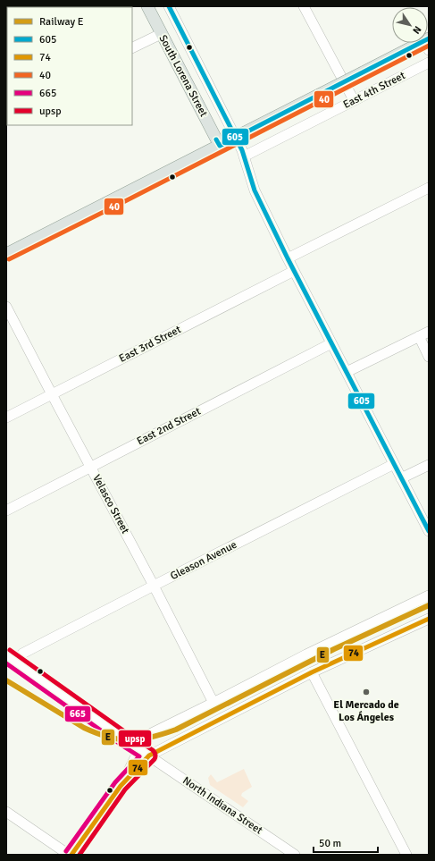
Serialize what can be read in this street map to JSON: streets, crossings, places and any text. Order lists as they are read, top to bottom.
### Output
{
  "streets": {
    "main road": ["South Lorena Street", "East 4th Street"],
    "street": [
      "East 3rd Street",
      "East 2nd Street",
      "Velasco Street",
      "Gleason Avenue",
      "North Indiana Street"
    ]
  },
  "crossings": [
    ["South Lorena Street", "East 4th Street"],
    ["South Lorena Street", "East 3rd Street"],
    ["South Lorena Street", "East 2nd Street"],
    ["South Lorena Street", "Gleason Avenue"],
    ["East 3rd Street", "Velasco Street"],
    ["East 2nd Street", "Velasco Street"],
    ["Velasco Street", "Gleason Avenue"],
    ["Gleason Avenue", "North Indiana Street"]
  ],
  "places": ["El Mercado de Los Ángeles"],
  "lines": [
    "transit line 605",
    "transit line 40",
    "rail line E",
    "transit line 74",
    "transit line upsp",
    "transit line 665"
  ],
  "legend": [
    "Railway E",
    "605",
    "74",
    "40",
    "665",
    "upsp"
  ],
  "scale_bar": "50 m",
  "north": "bottom right"
}
